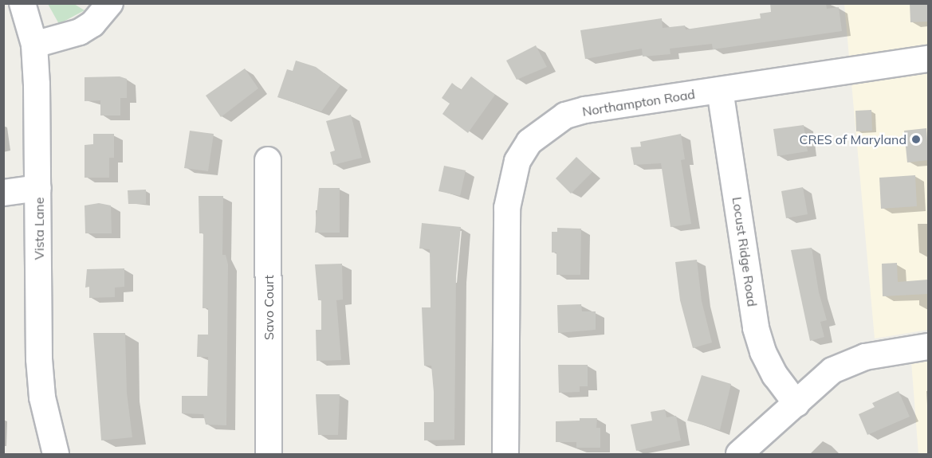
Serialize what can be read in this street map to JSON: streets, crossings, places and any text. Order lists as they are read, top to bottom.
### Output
{
  "streets": {
    "street": [
      "Northampton Road",
      "Vista Lane",
      "Locust Ridge Road",
      "Savo Court"
    ]
  },
  "crossings": [
    ["Northampton Road", "Locust Ridge Road"]
  ],
  "places": ["CRES of Maryland"]
}
